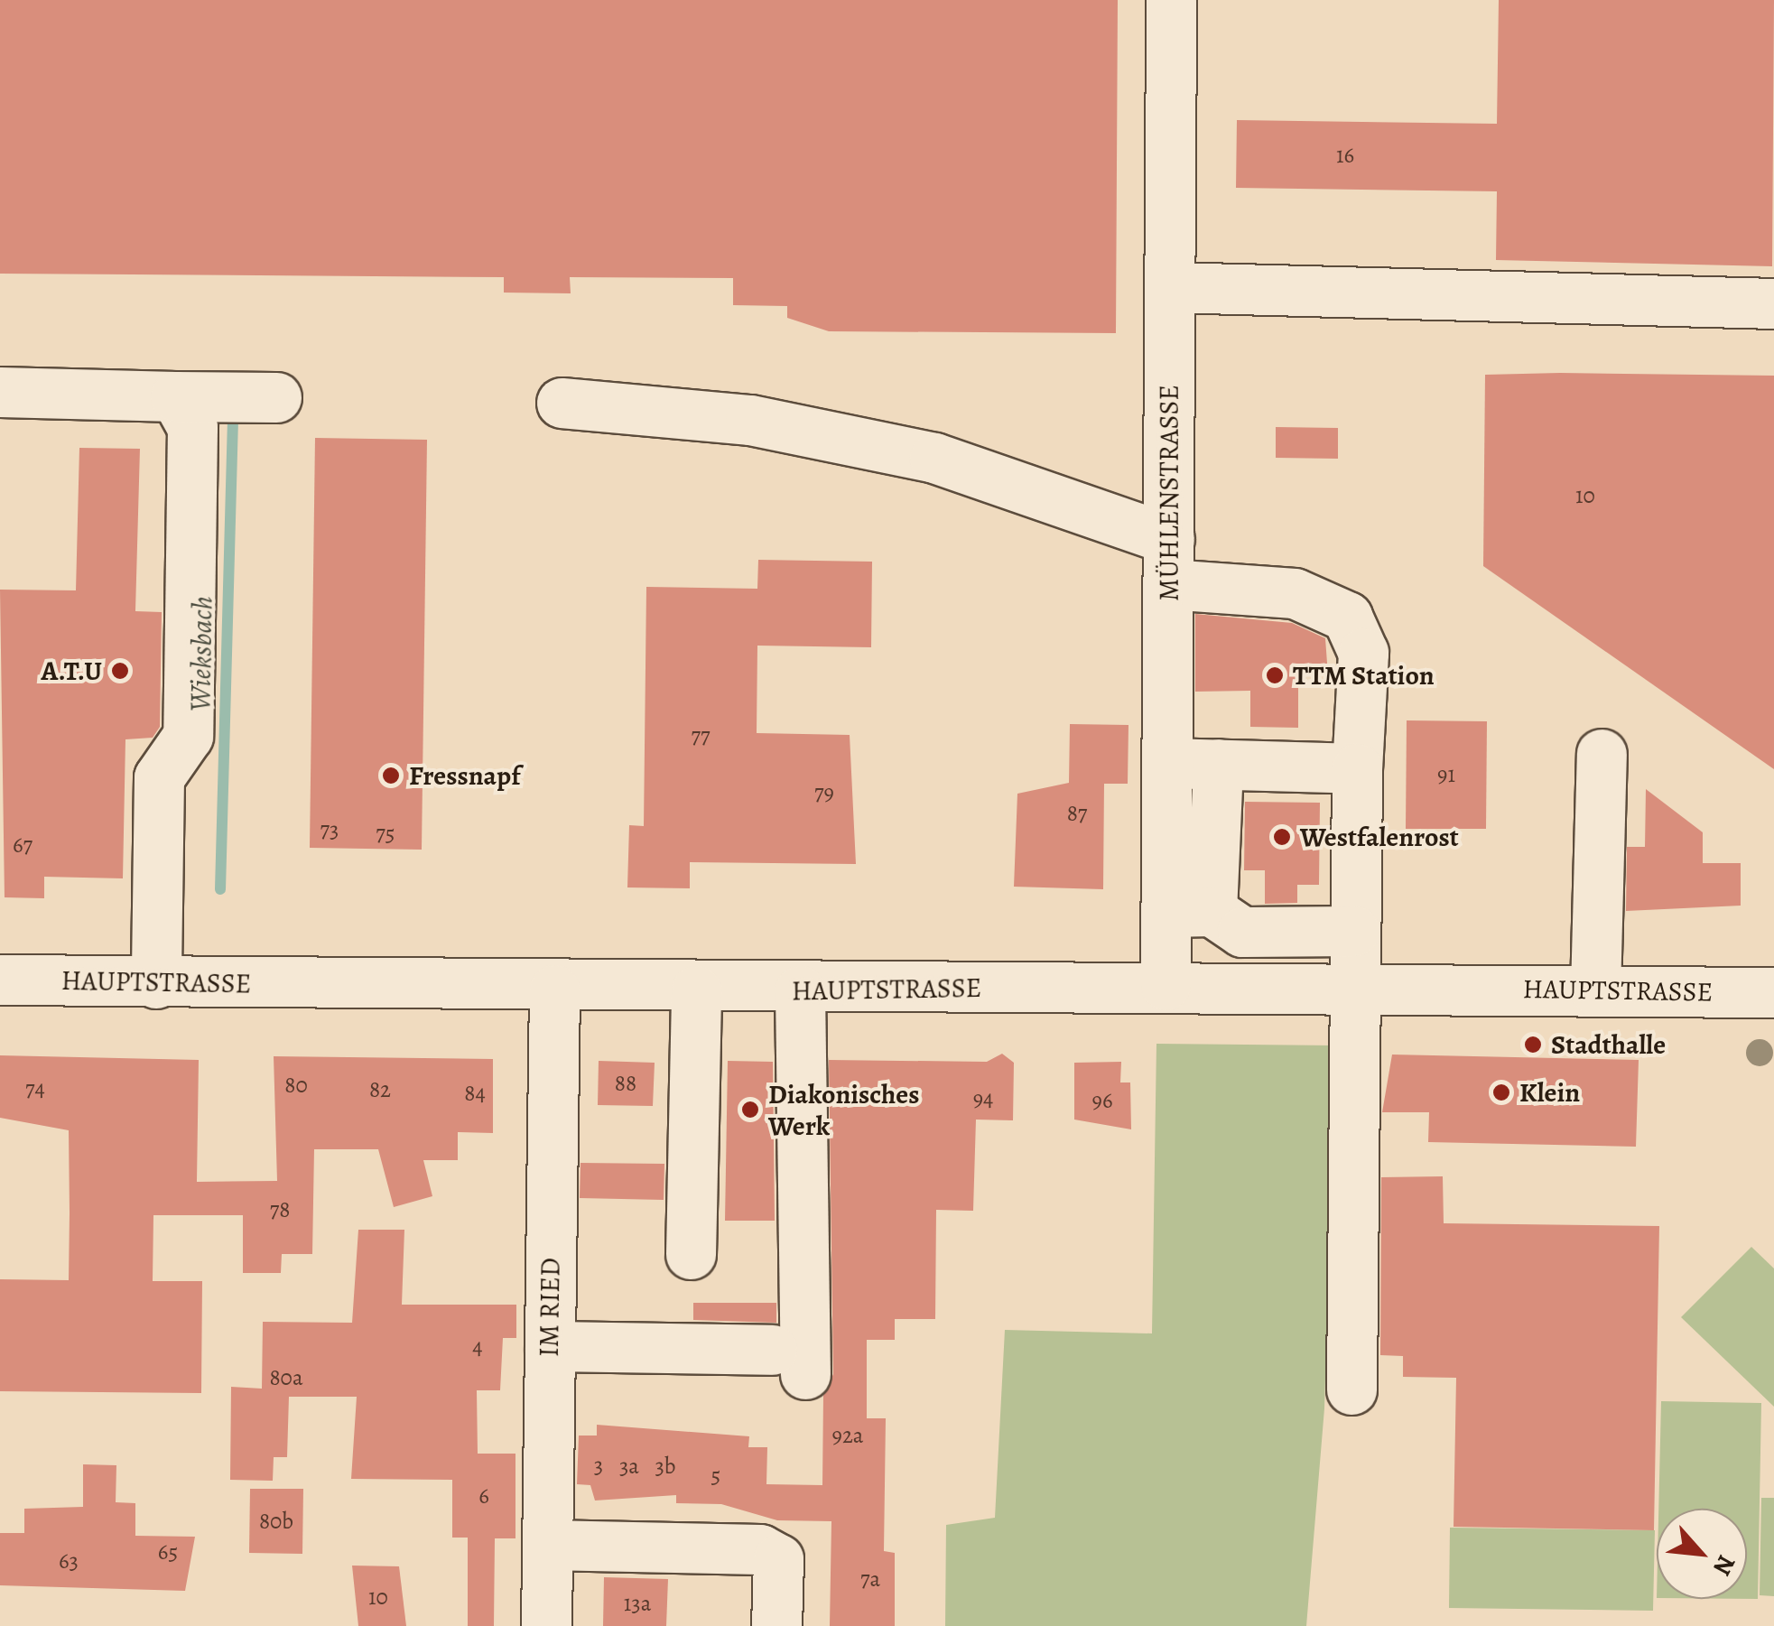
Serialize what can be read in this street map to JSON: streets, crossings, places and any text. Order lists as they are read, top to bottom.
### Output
{
  "streets": {
    "street": ["MÜHLENSTRASSE", "HAUPTSTRASSE", "IM RIED"]
  },
  "crossings": [
    ["MÜHLENSTRASSE", "HAUPTSTRASSE"],
    ["HAUPTSTRASSE", "IM RIED"]
  ],
  "water": ["Wieksbach"],
  "places": [
    "A.T.U",
    "TTM Station",
    "Fressnapf",
    "Westfalenrost",
    "Stadthalle",
    "Klein",
    "Diakonisches Werk"
  ],
  "house_numbers": [
    "16",
    "10",
    "77",
    "91",
    "79",
    "87",
    "73",
    "75",
    "67",
    "88",
    "80",
    "74",
    "82",
    "84",
    "94",
    "96",
    "78",
    "4",
    "80a",
    "92a",
    "3",
    "3a",
    "3b",
    "5",
    "6",
    "80b",
    "65",
    "63",
    "7a",
    "10",
    "13a"
  ],
  "north": "bottom right"
}
